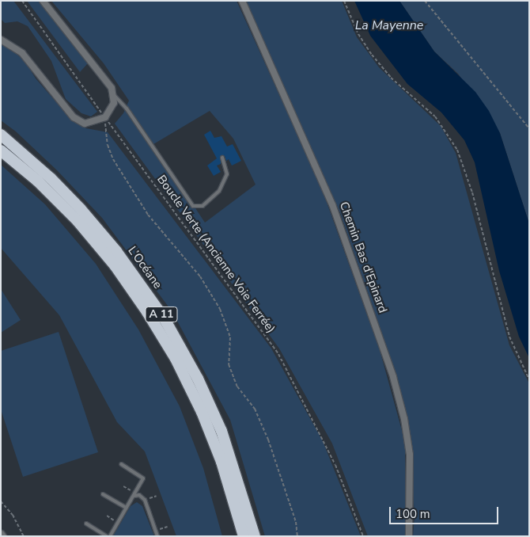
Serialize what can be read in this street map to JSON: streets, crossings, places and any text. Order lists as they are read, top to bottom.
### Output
{
  "streets": {
    "highway": ["L’Océane", "A 11"],
    "street": ["Chemin Bas d'Epinard"],
    "path": ["Boucle Verte (Ancienne Voie Ferrée)"]
  },
  "water": ["La Mayenne"],
  "scale_bar": "100 m"
}
